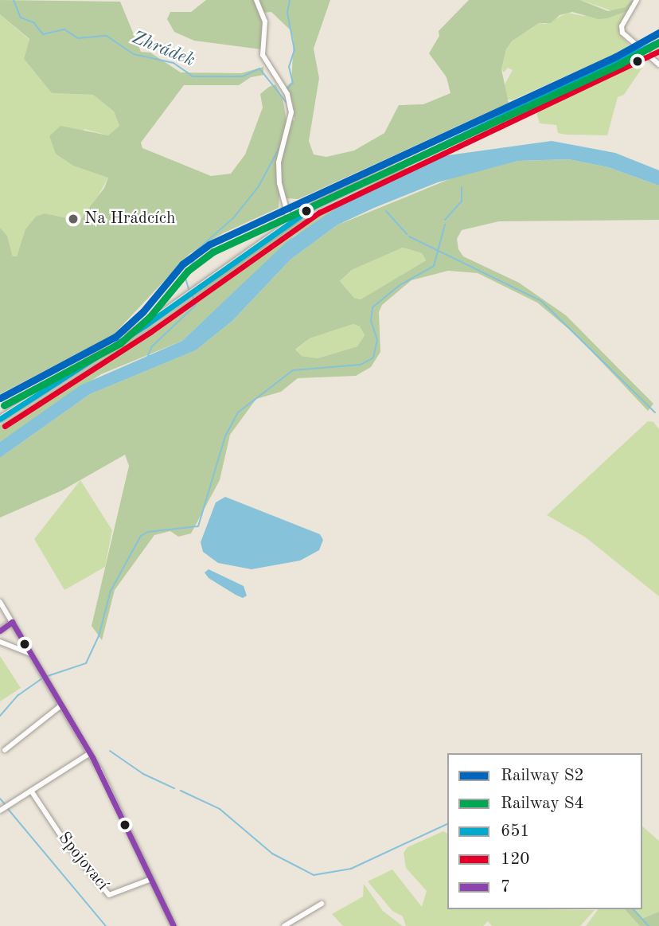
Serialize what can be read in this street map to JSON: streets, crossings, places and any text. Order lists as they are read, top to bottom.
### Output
{
  "streets": {
    "street": ["Spojovací"]
  },
  "water": ["Zhrádek"],
  "places": ["Na Hrádcích"],
  "lines": [
    "rail line S2",
    "transit line 651",
    "rail line S4",
    "transit line 120",
    "transit line 7"
  ],
  "legend": [
    "Railway S2",
    "Railway S4",
    "651",
    "120",
    "7"
  ]
}
